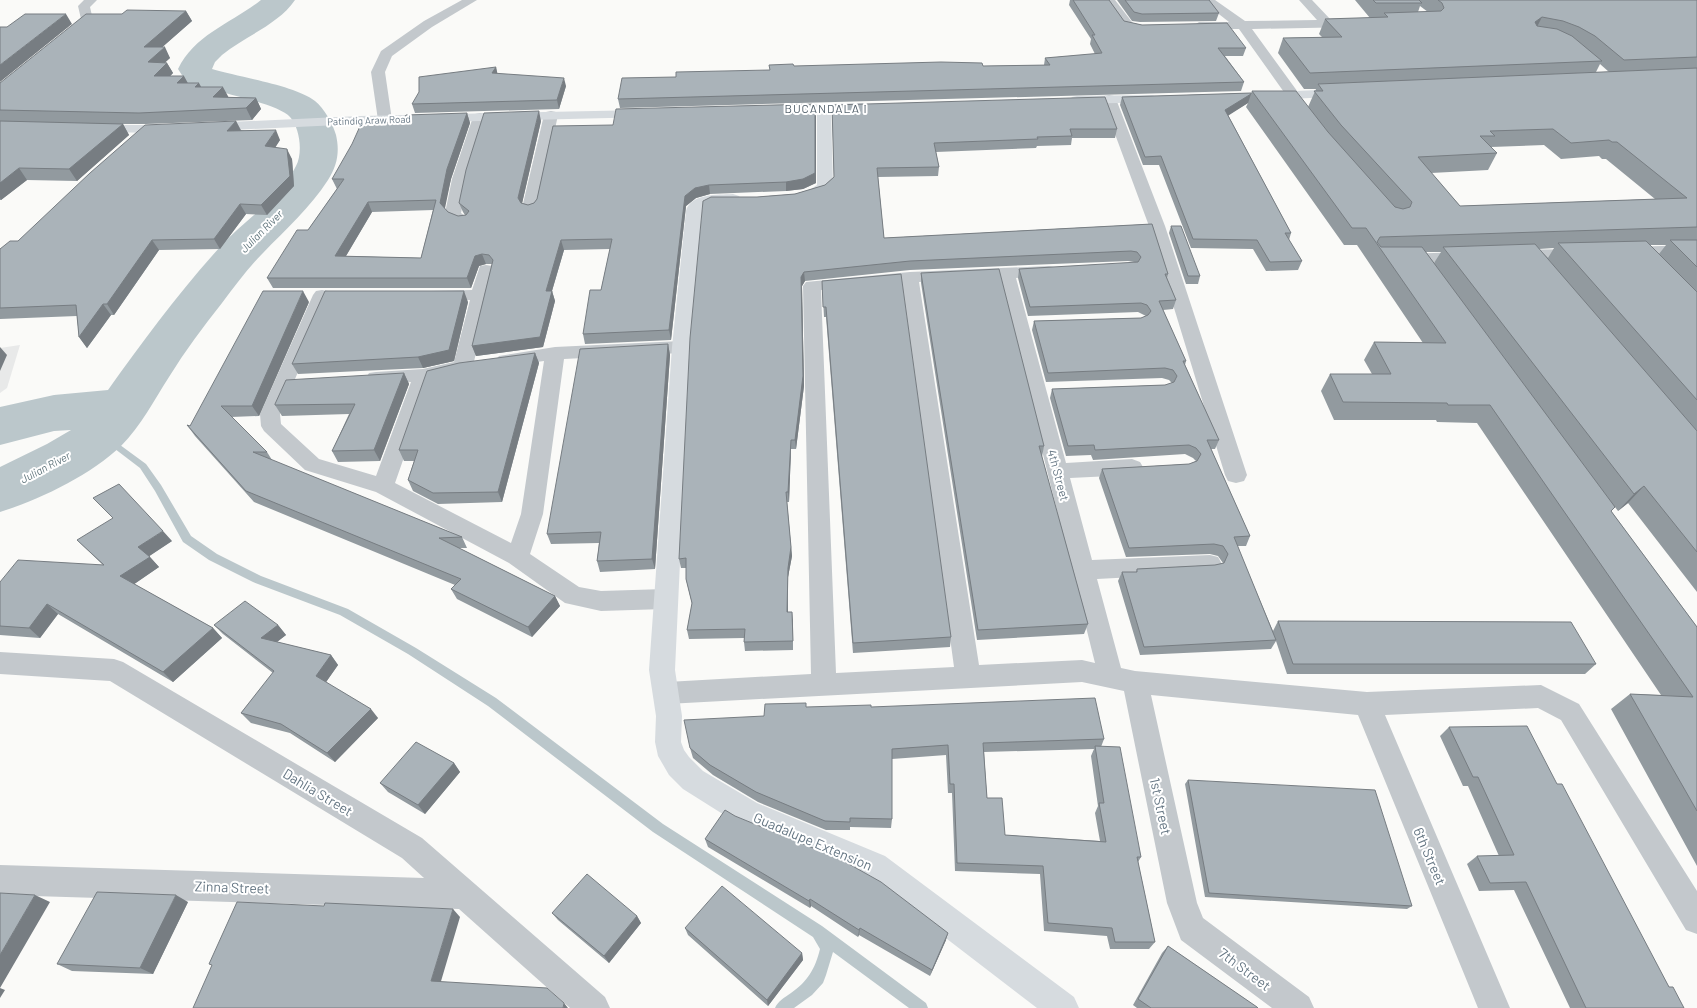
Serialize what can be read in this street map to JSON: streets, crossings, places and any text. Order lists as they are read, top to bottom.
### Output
{
  "streets": {
    "street": [
      "Patindig Araw Road",
      "4th Street",
      "Dahlia Street",
      "1st Street",
      "Guadalupe Extension",
      "6th Street",
      "Zinna Street",
      "7th Street"
    ]
  },
  "crossings": [
    ["4th Street", "1st Street"],
    ["Dahlia Street", "Zinna Street"],
    ["1st Street", "7th Street"]
  ],
  "districts": ["BUCANDALA I"],
  "water": ["Julian River"]
}
